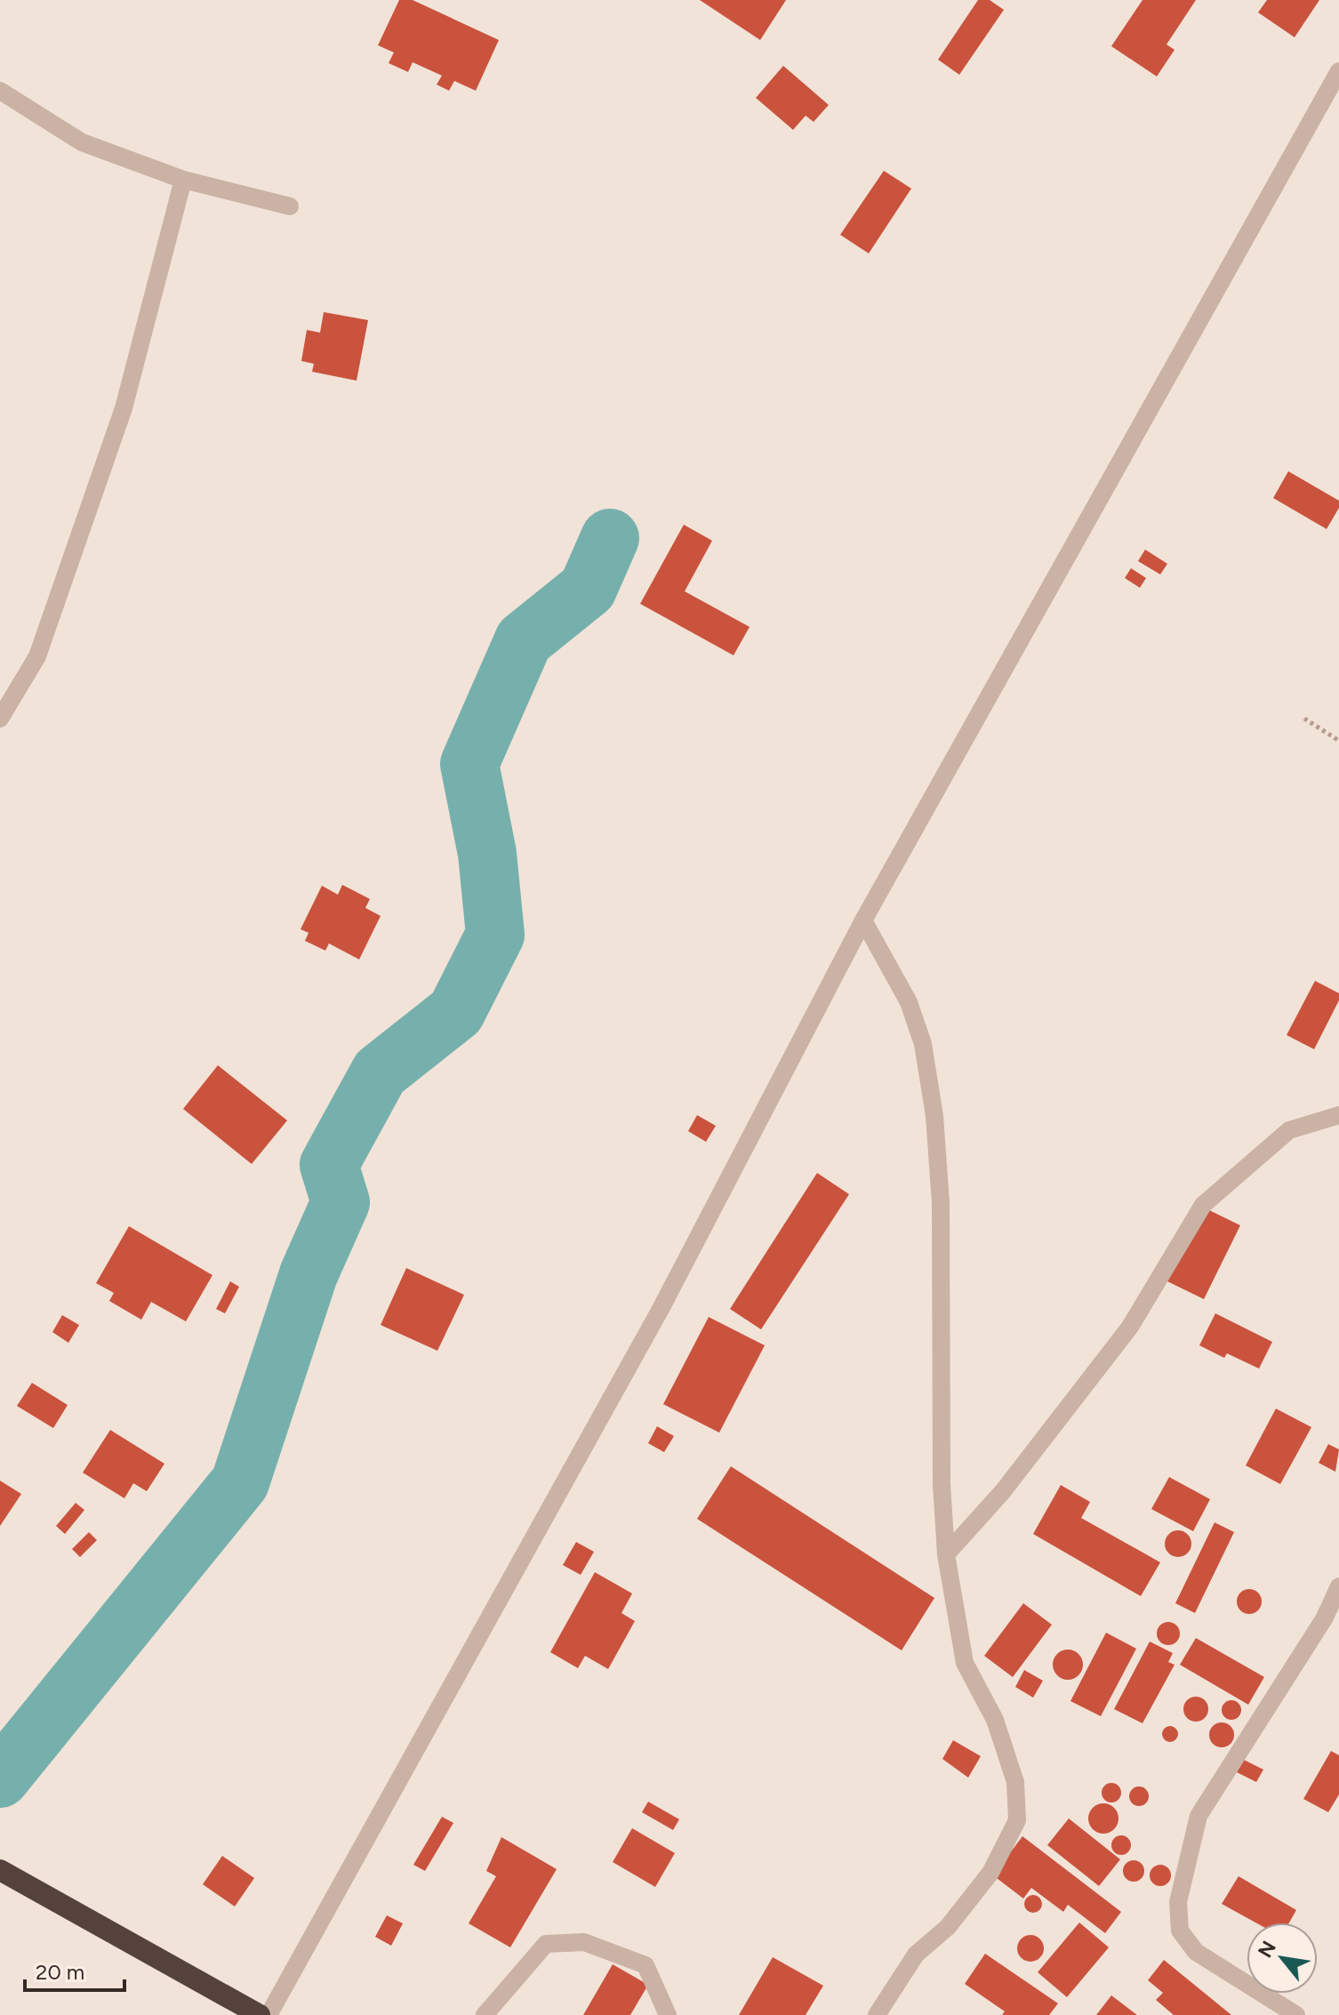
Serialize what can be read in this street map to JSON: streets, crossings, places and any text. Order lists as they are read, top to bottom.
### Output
{
  "scale_bar": "20 m",
  "north": "top left"
}
